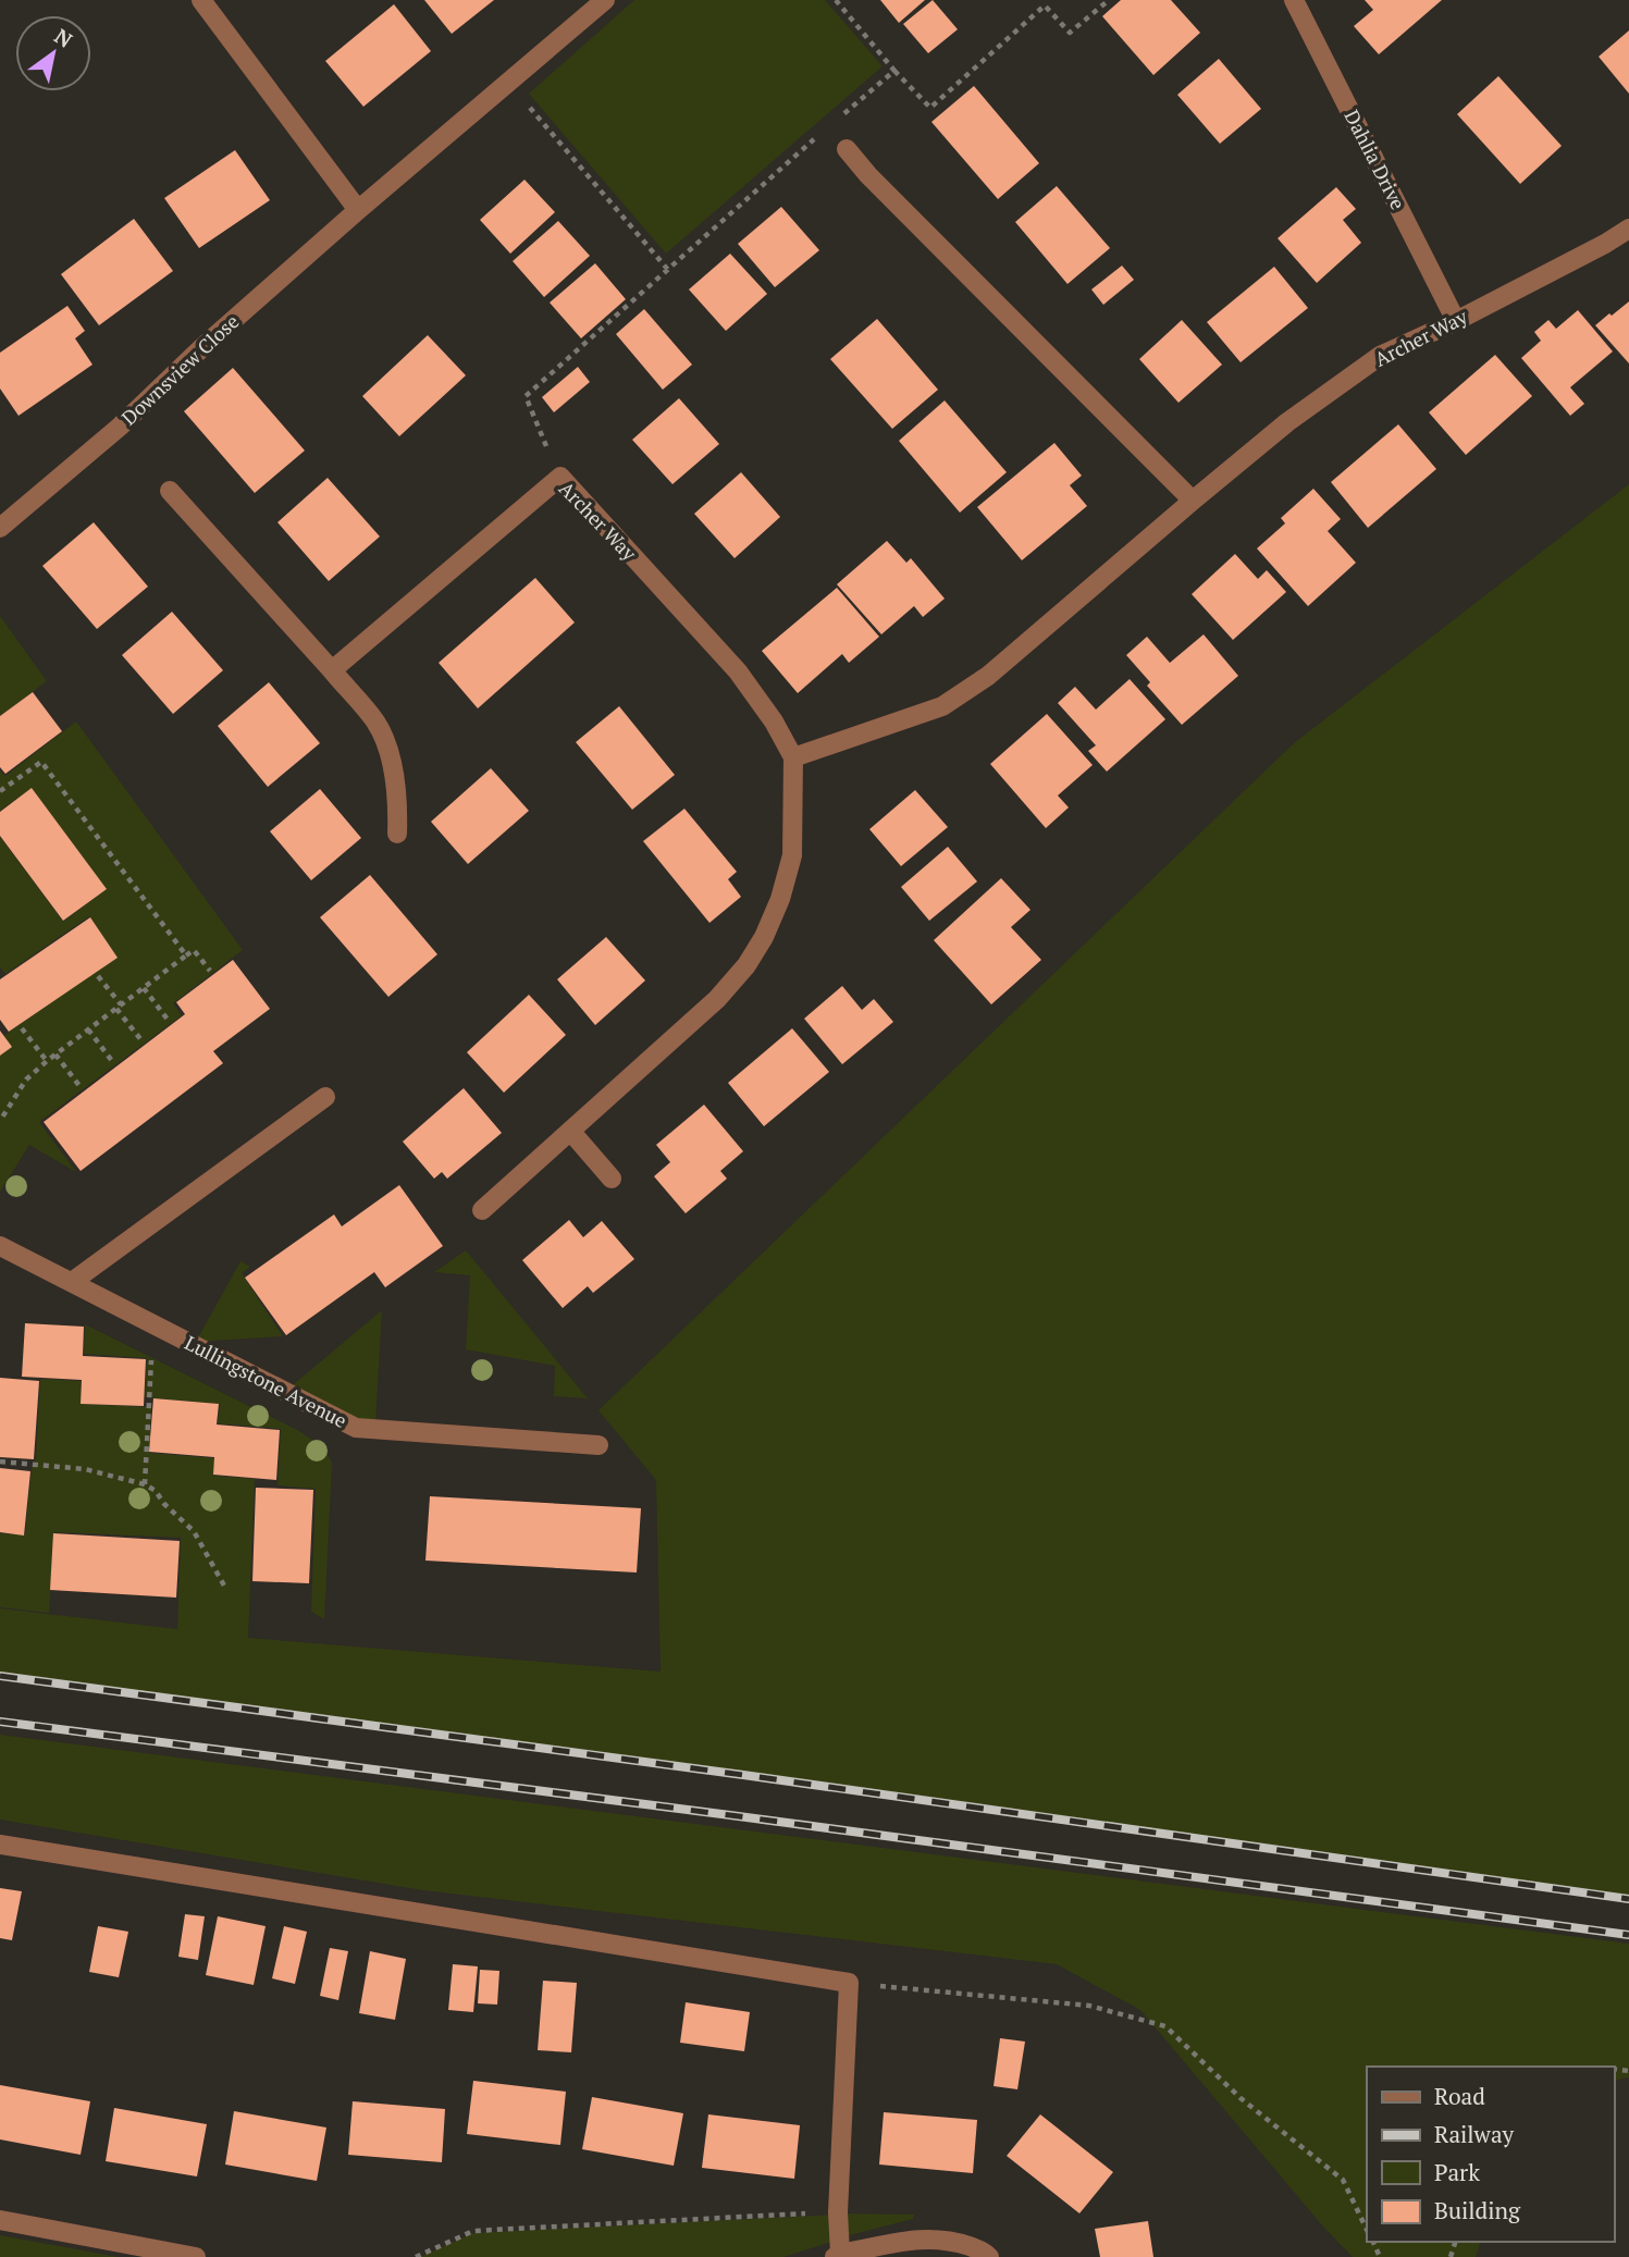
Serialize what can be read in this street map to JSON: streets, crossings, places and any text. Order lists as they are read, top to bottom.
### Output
{
  "streets": {
    "street": [
      "Dahlia Drive",
      "Archer Way",
      "Downsview Close",
      "Lullingstone Avenue"
    ]
  },
  "crossings": [
    ["Dahlia Drive", "Archer Way"]
  ],
  "legend": [
    "Road",
    "Railway",
    "Park",
    "Building"
  ],
  "north": "top right"
}
